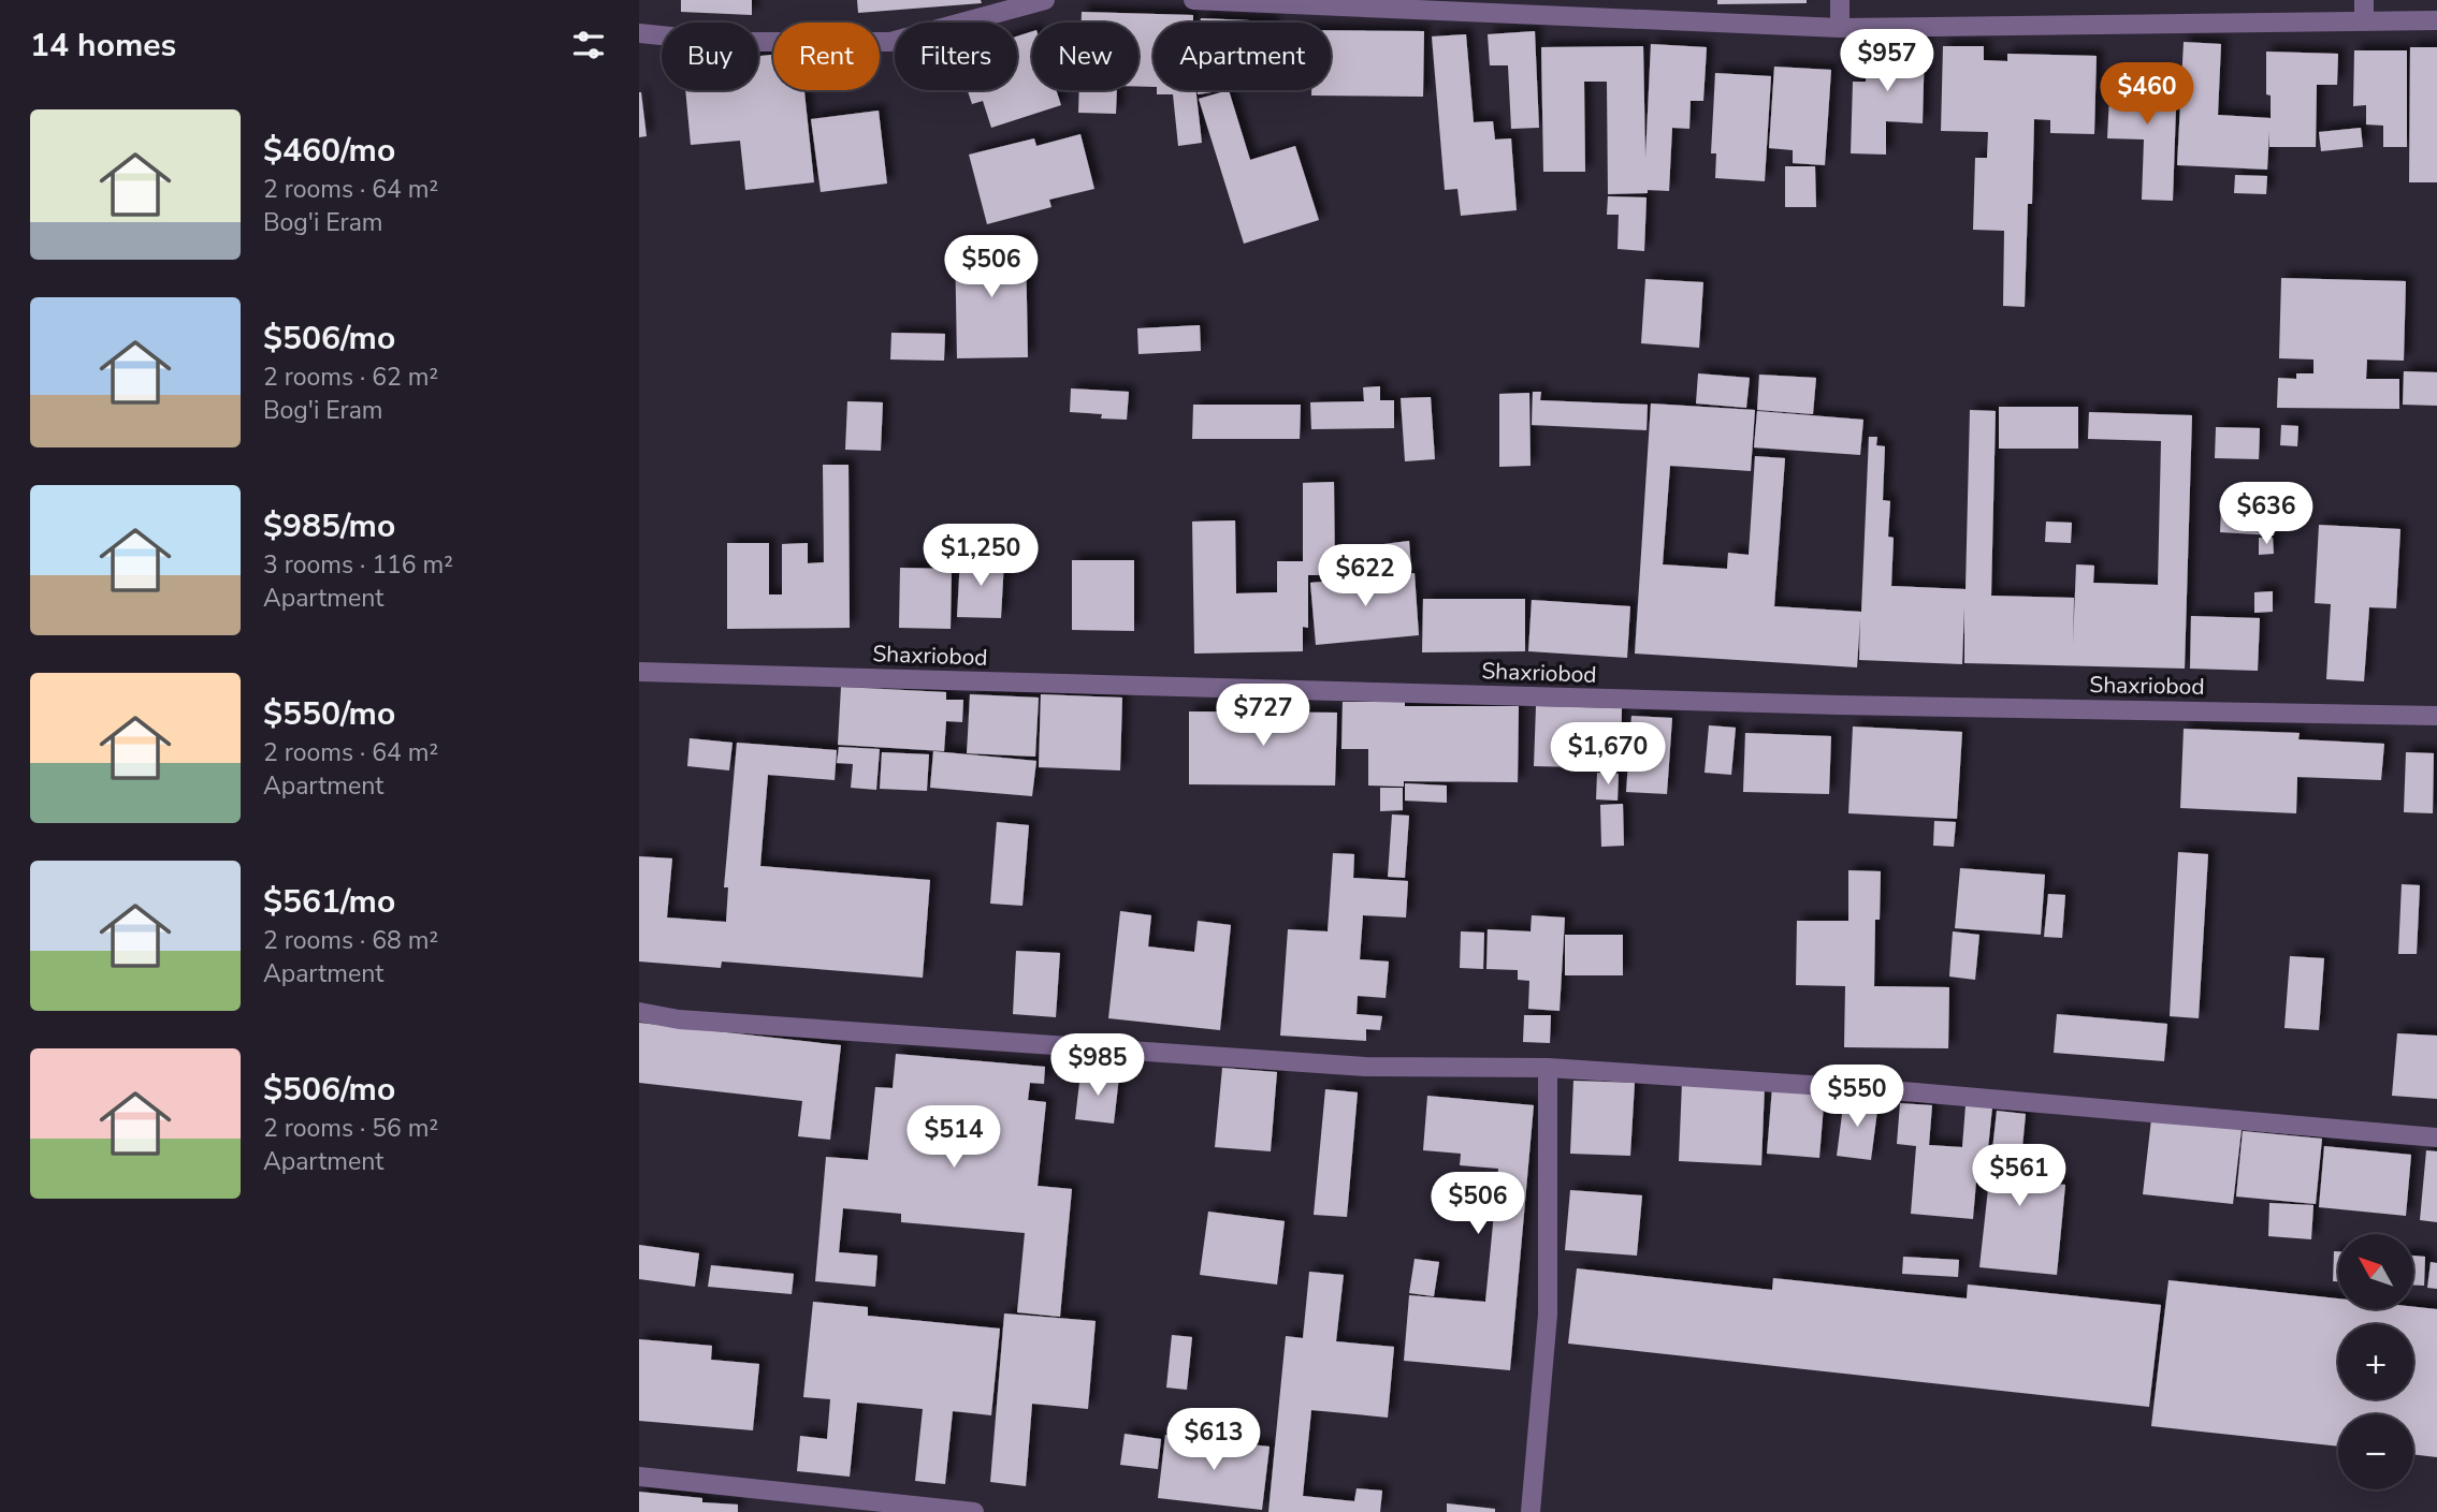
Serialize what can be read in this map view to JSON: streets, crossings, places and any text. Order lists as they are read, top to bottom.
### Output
{
  "streets": {
    "street": ["Shaxriobod"]
  },
  "north": "top left",
  "page": {
    "heading": "14 homes",
    "chip": [
      "Buy",
      "Rent",
      "Filters",
      "New",
      "Apartment"
    ],
    "price": [
      "$957",
      "$460",
      "$506",
      "$636",
      "$1,250",
      "$622",
      "$727",
      "$1,670",
      "$985",
      "$550",
      "$514",
      "$561",
      "$506",
      "$613"
    ],
    "list": [
      {
        "name": "$460/mo",
        "note": "2 rooms · 64 m² · Bog'i Eram"
      },
      {
        "name": "$506/mo",
        "note": "2 rooms · 62 m² · Bog'i Eram"
      },
      {
        "name": "$985/mo",
        "note": "3 rooms · 116 m² · Apartment"
      },
      {
        "name": "$550/mo",
        "note": "2 rooms · 64 m² · Apartment"
      },
      {
        "name": "$561/mo",
        "note": "2 rooms · 68 m² · Apartment"
      },
      {
        "name": "$506/mo",
        "note": "2 rooms · 56 m² · Apartment"
      }
    ],
    "map_buttons": ["+", "−"]
  }
}
